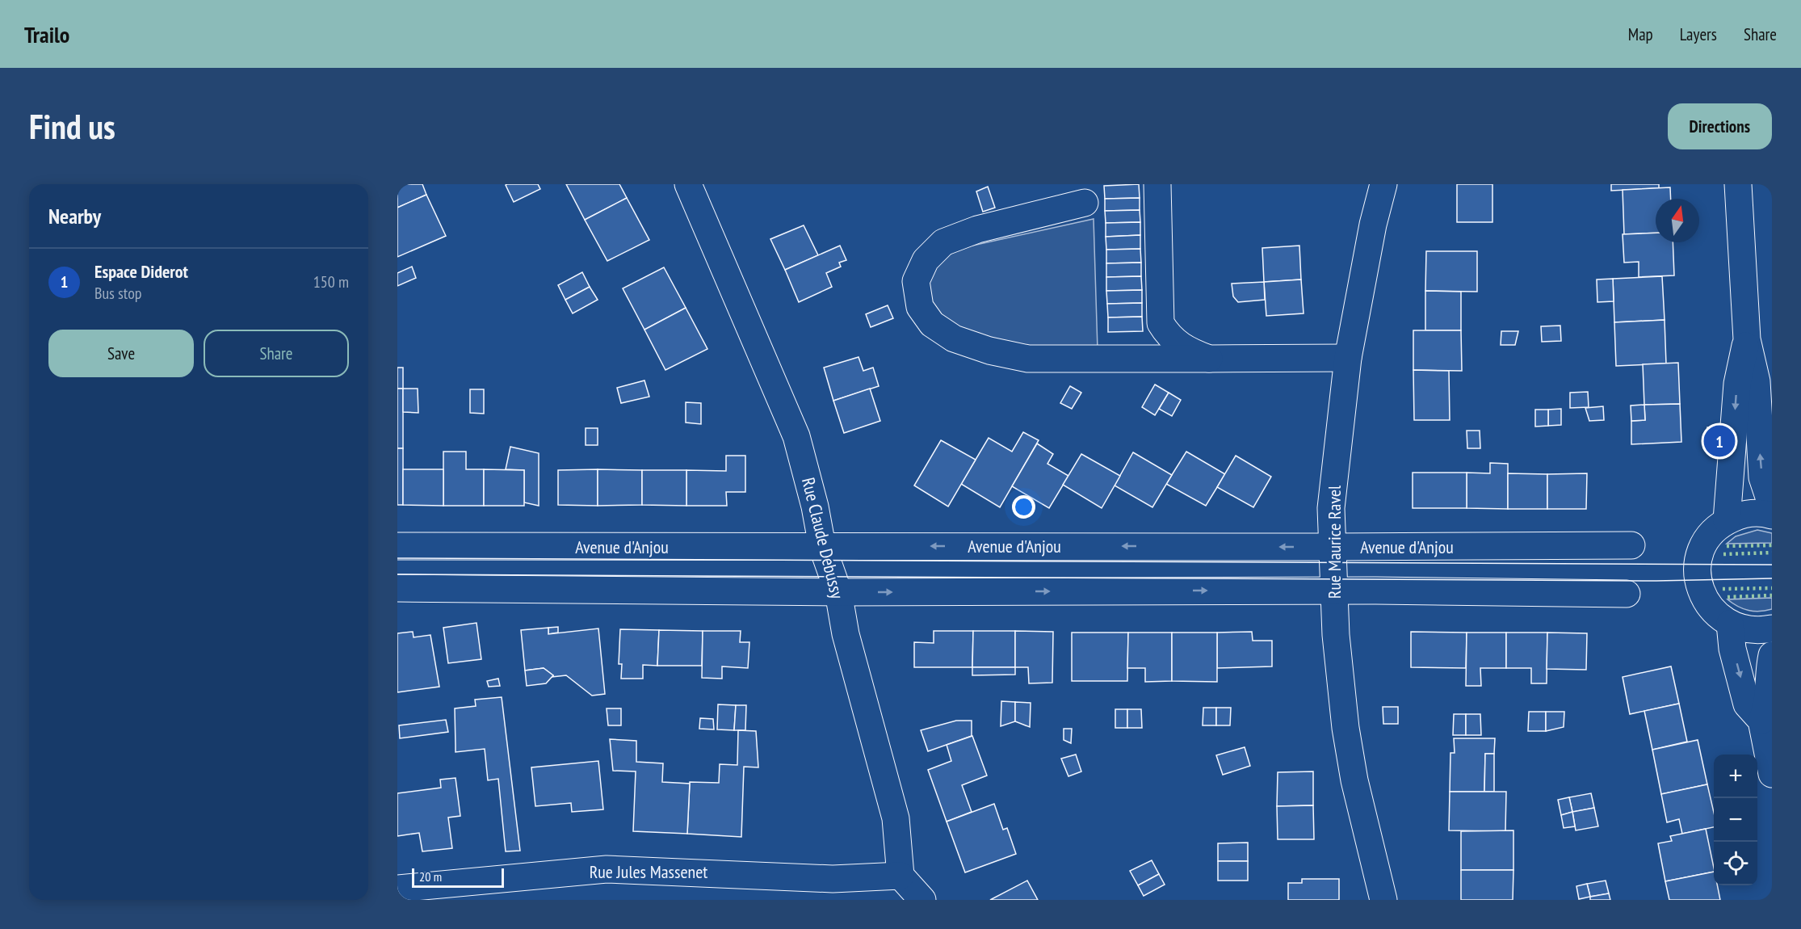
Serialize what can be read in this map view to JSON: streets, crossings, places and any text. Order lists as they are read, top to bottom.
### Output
{
  "streets": {
    "street": [
      "Rue Claude Debussy",
      "Rue Maurice Ravel",
      "Avenue d'Anjou",
      "Rue Jules Massenet"
    ]
  },
  "crossings": [
    ["Rue Claude Debussy", "Avenue d'Anjou"],
    ["Rue Claude Debussy", "Rue Jules Massenet"],
    ["Rue Maurice Ravel", "Avenue d'Anjou"]
  ],
  "scale_bar": "20 m",
  "north": "top",
  "page": {
    "header": "Trailo",
    "nav": ["Map", "Layers", "Share"],
    "buttons": [
      "Directions",
      ["Save", "Share"]
    ],
    "title": "Find us",
    "heading": "Nearby",
    "list": [
      {
        "mark": "1",
        "name": "Espace Diderot",
        "note": "Bus stop",
        "value": "150 m"
      }
    ],
    "pins": "1",
    "map_buttons": ["+", "−"],
    "scale": "20 m"
  }
}
